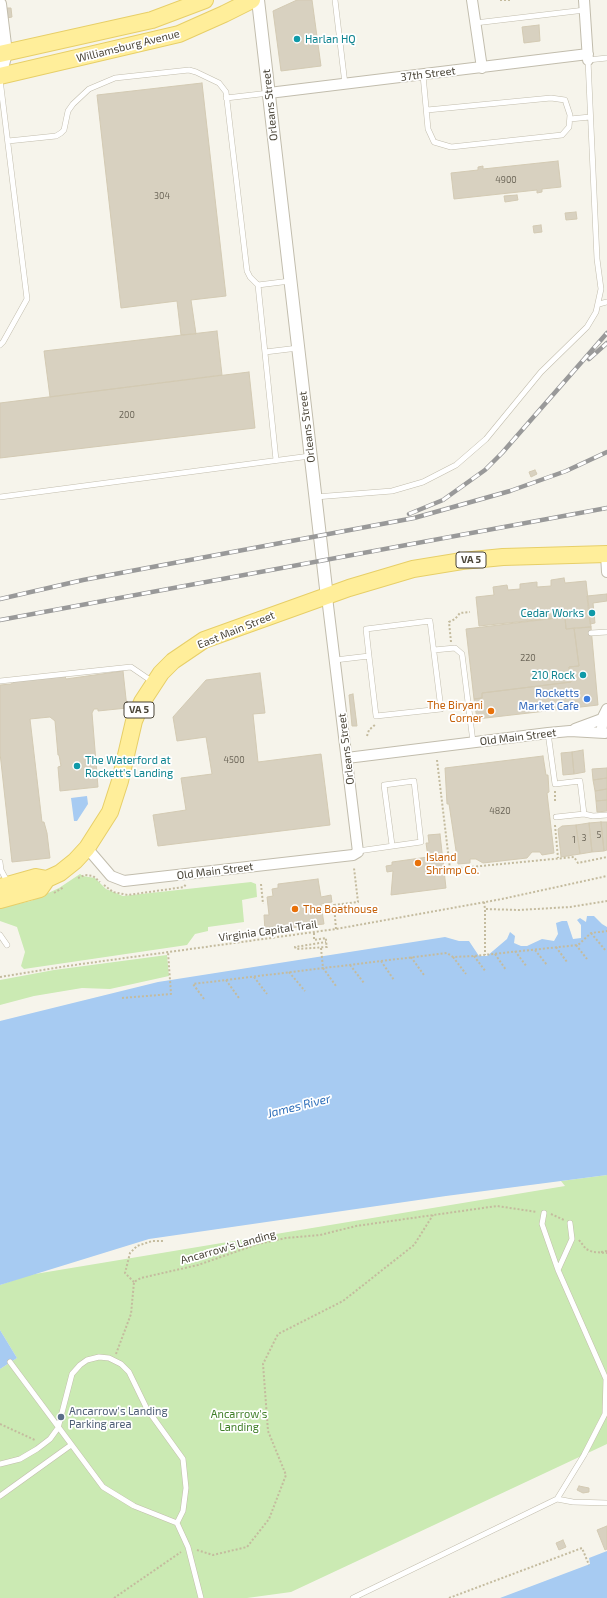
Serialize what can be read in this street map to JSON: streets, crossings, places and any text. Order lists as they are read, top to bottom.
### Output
{
  "streets": {
    "main road": ["Williamsburg Avenue", "VA 5", "East Main Street"],
    "street": ["37th Street", "Orleans Street", "Old Main Street"],
    "path": ["Virginia Capital Trail", "Ancarrow’s Landing"]
  },
  "crossings": [
    ["37th Street", "Orleans Street"],
    ["Orleans Street", "East Main Street"],
    ["Orleans Street", "Old Main Street"],
    ["East Main Street", "Old Main Street"]
  ],
  "water": ["James River"],
  "parks": ["Ancarrow's Landing"],
  "places": [
    "Harlan HQ",
    "Cedar Works",
    "210 Rock",
    "Rocketts Market Cafe",
    "The Biryani Corner",
    "The Waterford at Rockett's Landing",
    "Island Shrimp Co.",
    "The Boathouse",
    "Ancarrow's Landing Parking area"
  ],
  "house_numbers": [
    "4900",
    "304",
    "200",
    "220",
    "4500",
    "4820",
    "5",
    "3",
    "1"
  ]
}
